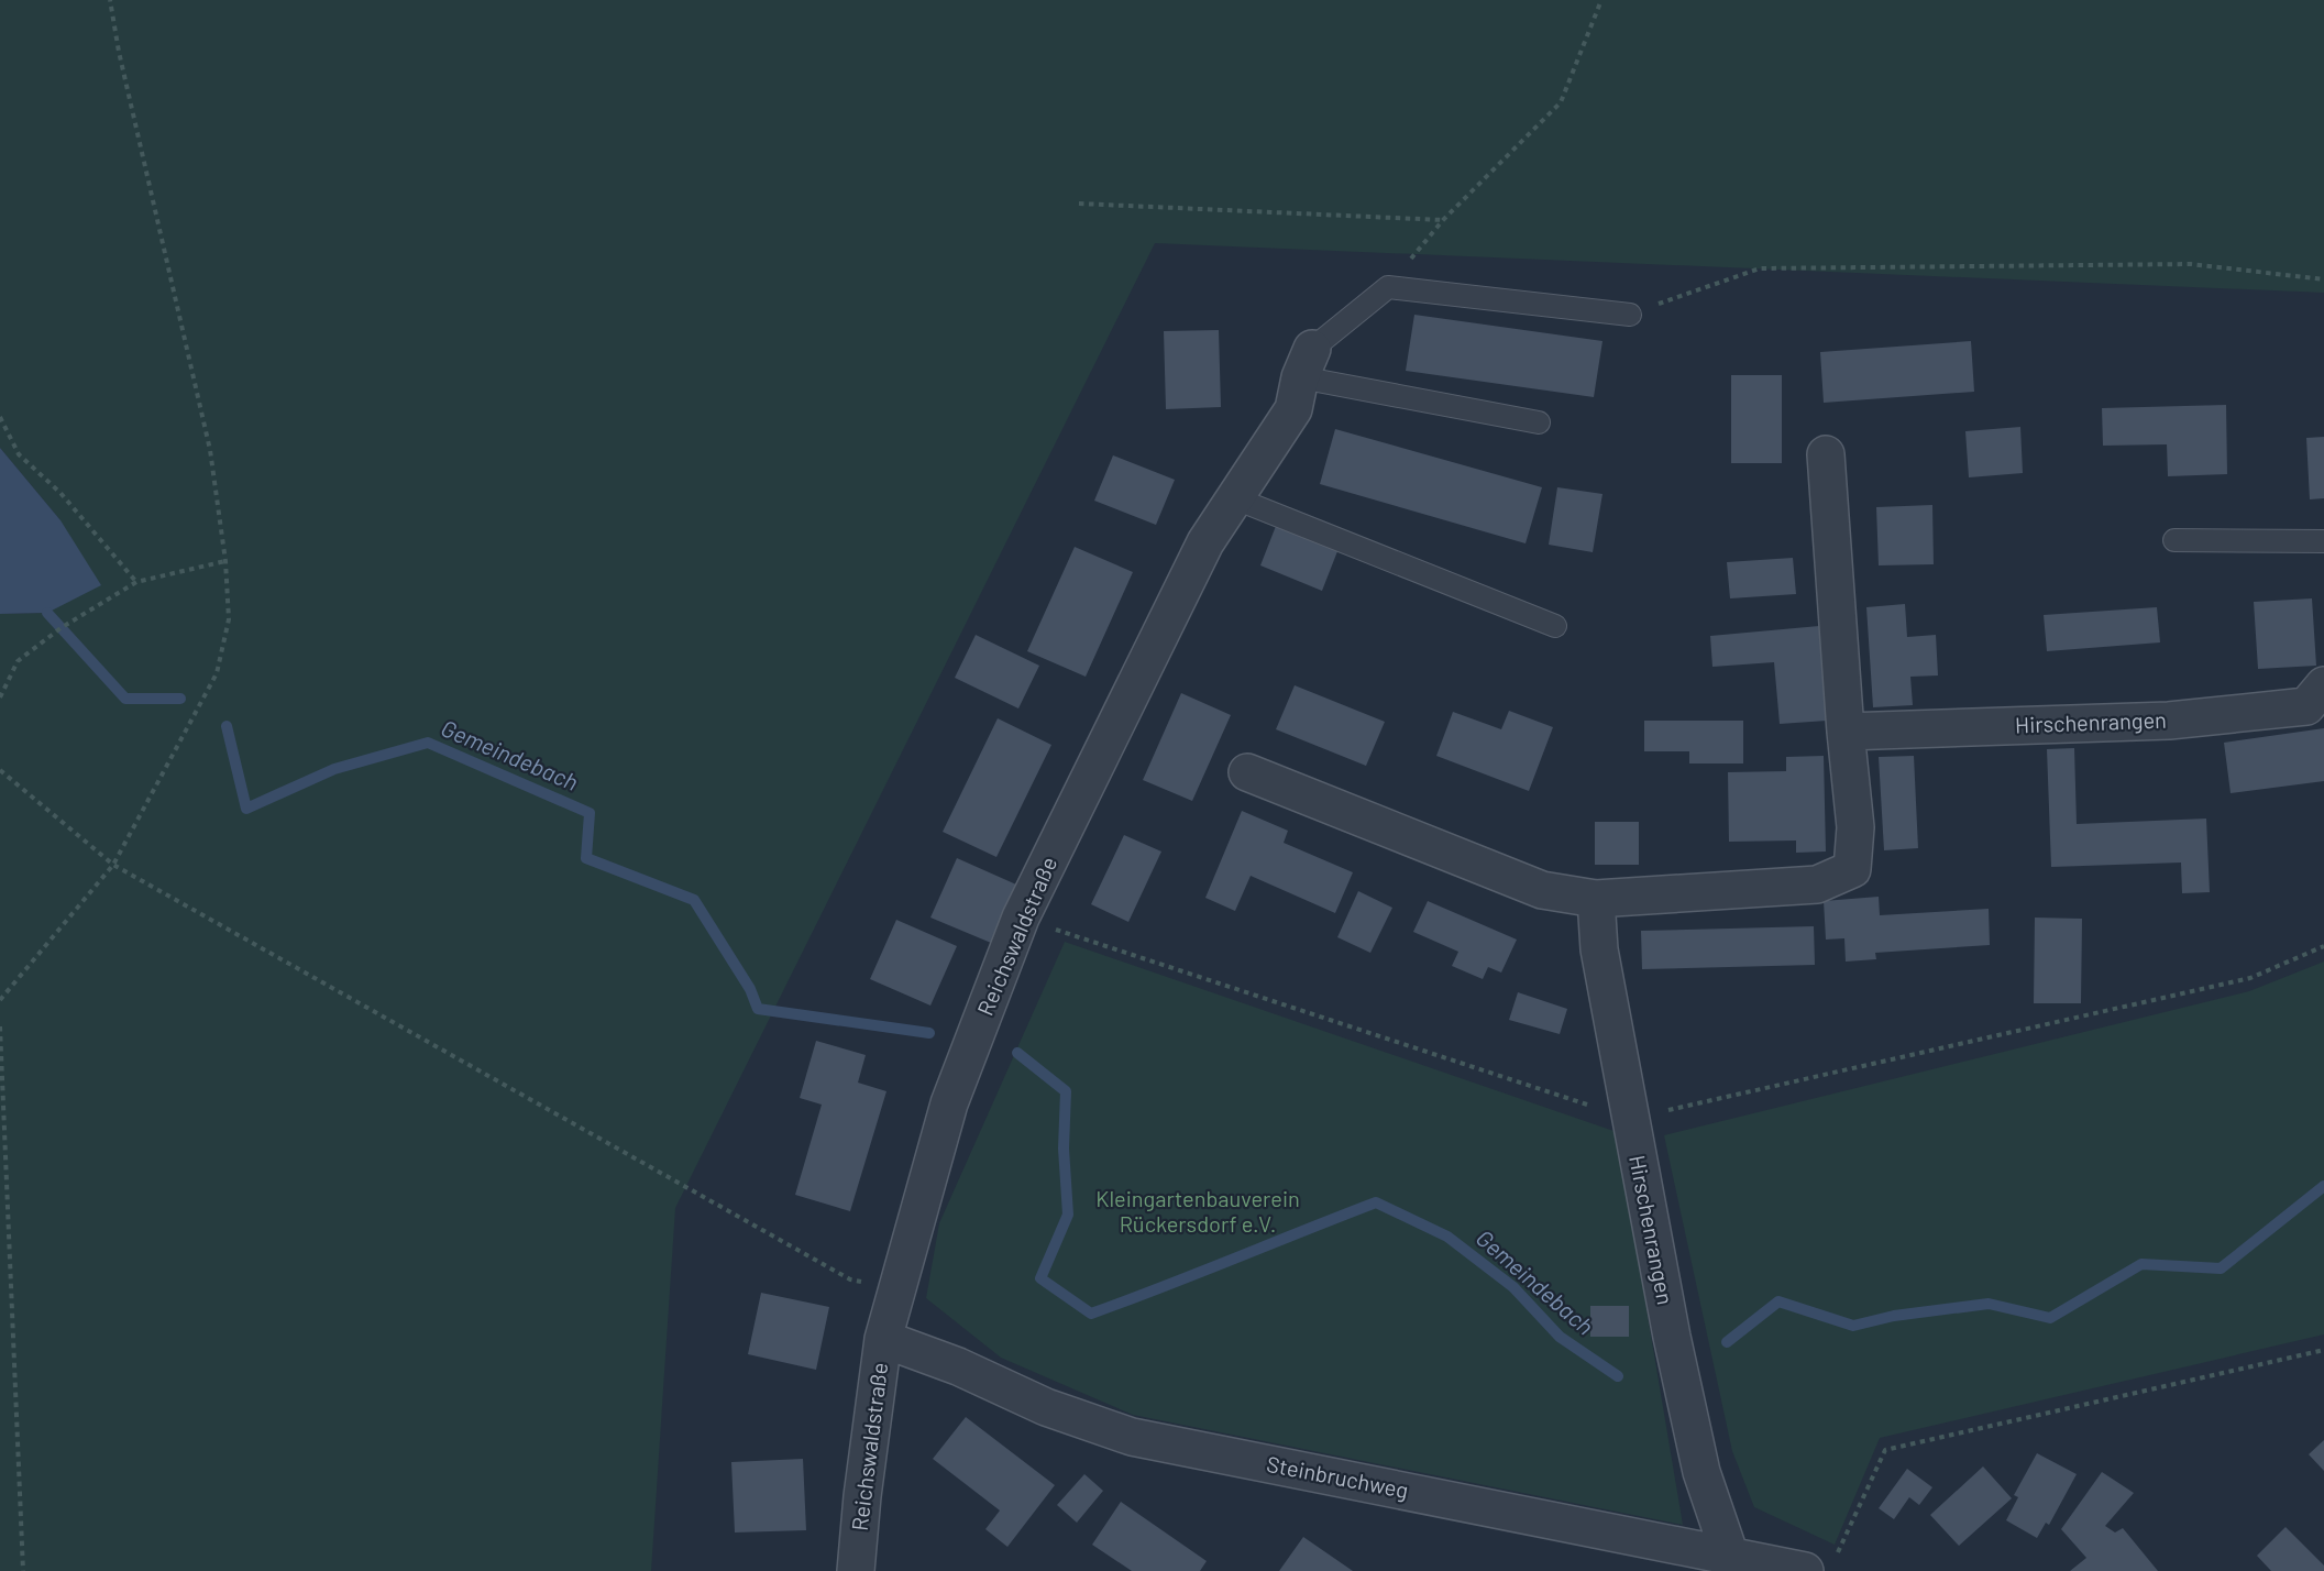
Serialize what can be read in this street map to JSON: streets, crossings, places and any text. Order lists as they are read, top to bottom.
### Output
{
  "streets": {
    "street": ["Hirschenrangen", "Reichswaldstraße", "Steinbruchweg"]
  },
  "crossings": [
    ["Hirschenrangen", "Steinbruchweg"],
    ["Reichswaldstraße", "Steinbruchweg"]
  ],
  "water": ["Gemeindebach"],
  "parks": ["Kleingartenbauverein Rückersdorf e.V."]
}
